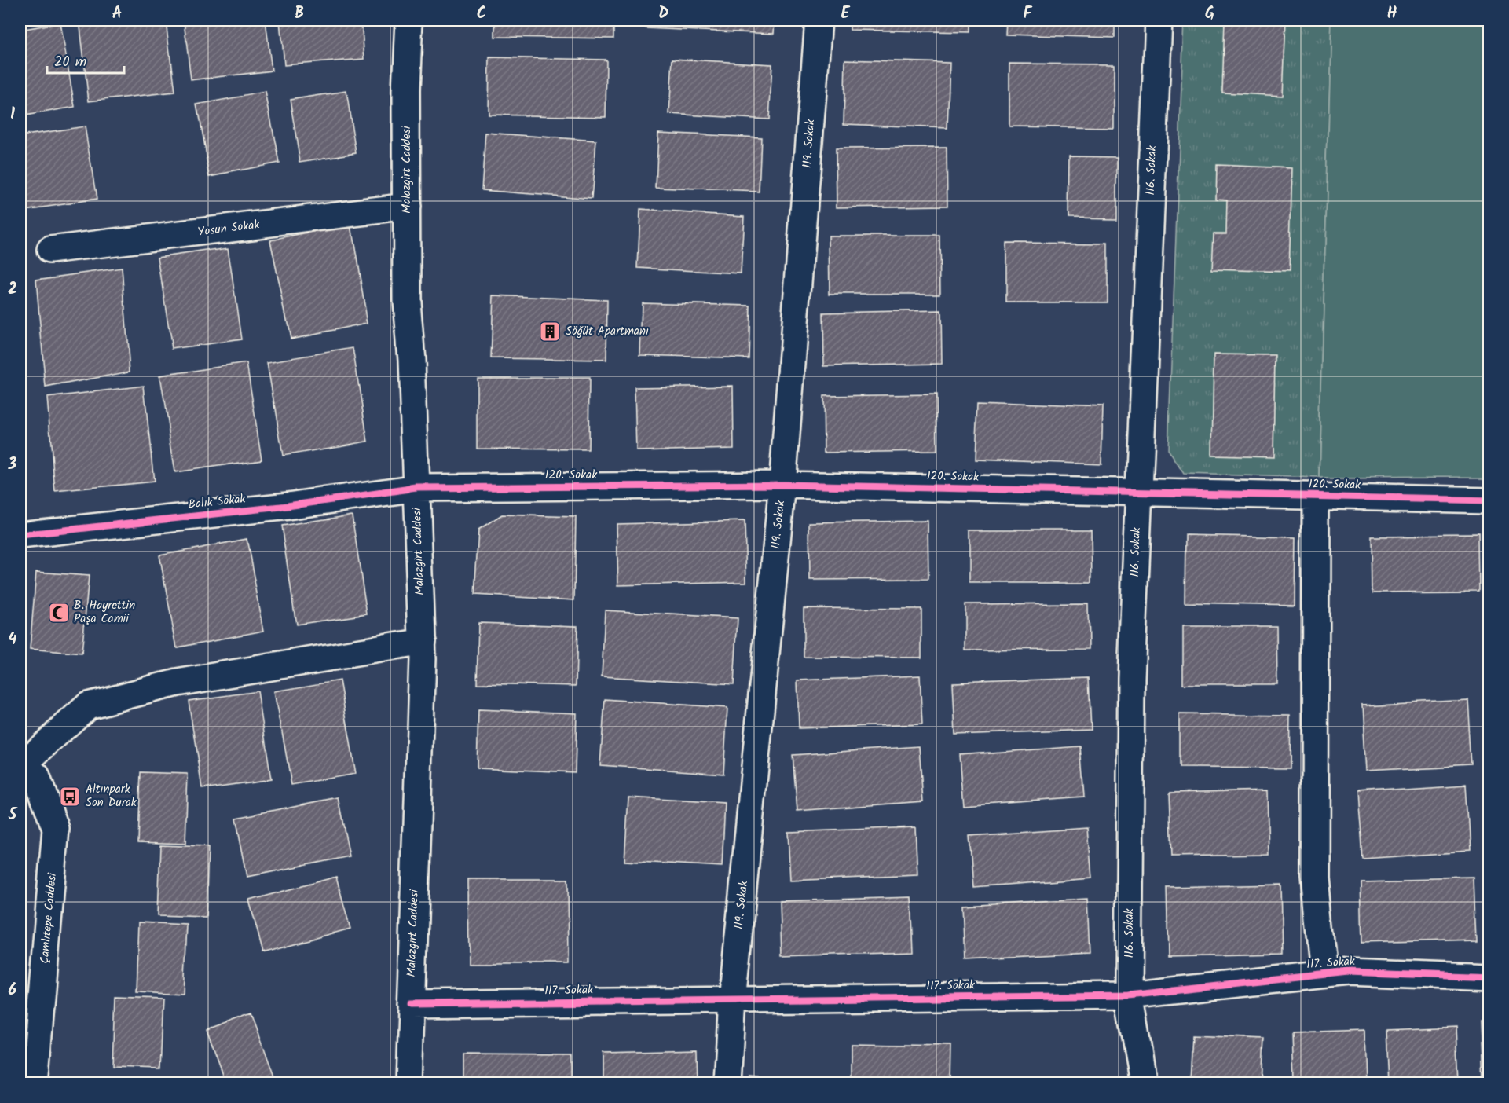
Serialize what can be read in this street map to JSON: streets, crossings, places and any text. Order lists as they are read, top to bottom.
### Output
{
  "streets": {
    "street": [
      "119. Sokak",
      "Malazgirt Caddesi",
      "116. Sokak",
      "Yosun Sokak",
      "120. Sokak",
      "Balık Sokak",
      "Çamlıtepe Caddesi",
      "117. Sokak"
    ]
  },
  "crossings": [
    ["119. Sokak", "120. Sokak"],
    ["119. Sokak", "117. Sokak"],
    ["Malazgirt Caddesi", "Yosun Sokak"],
    ["Malazgirt Caddesi", "120. Sokak"],
    ["Malazgirt Caddesi", "Balık Sokak"],
    ["Malazgirt Caddesi", "117. Sokak"],
    ["116. Sokak", "120. Sokak"],
    ["116. Sokak", "117. Sokak"],
    ["120. Sokak", "Balık Sokak"]
  ],
  "places": {
    "building": ["Söğüt Apartmanı"],
    "mosque": ["B. Hayrettin Paşa Camii"],
    "bus stop": ["Altınpark Son Durak"]
  },
  "scale_bar": "20 m",
  "grid": {
    "columns": [
      "A",
      "B",
      "C",
      "D",
      "E",
      "F",
      "G",
      "H"
    ],
    "rows": [
      "1",
      "2",
      "3",
      "4",
      "5",
      "6"
    ]
  }
}
